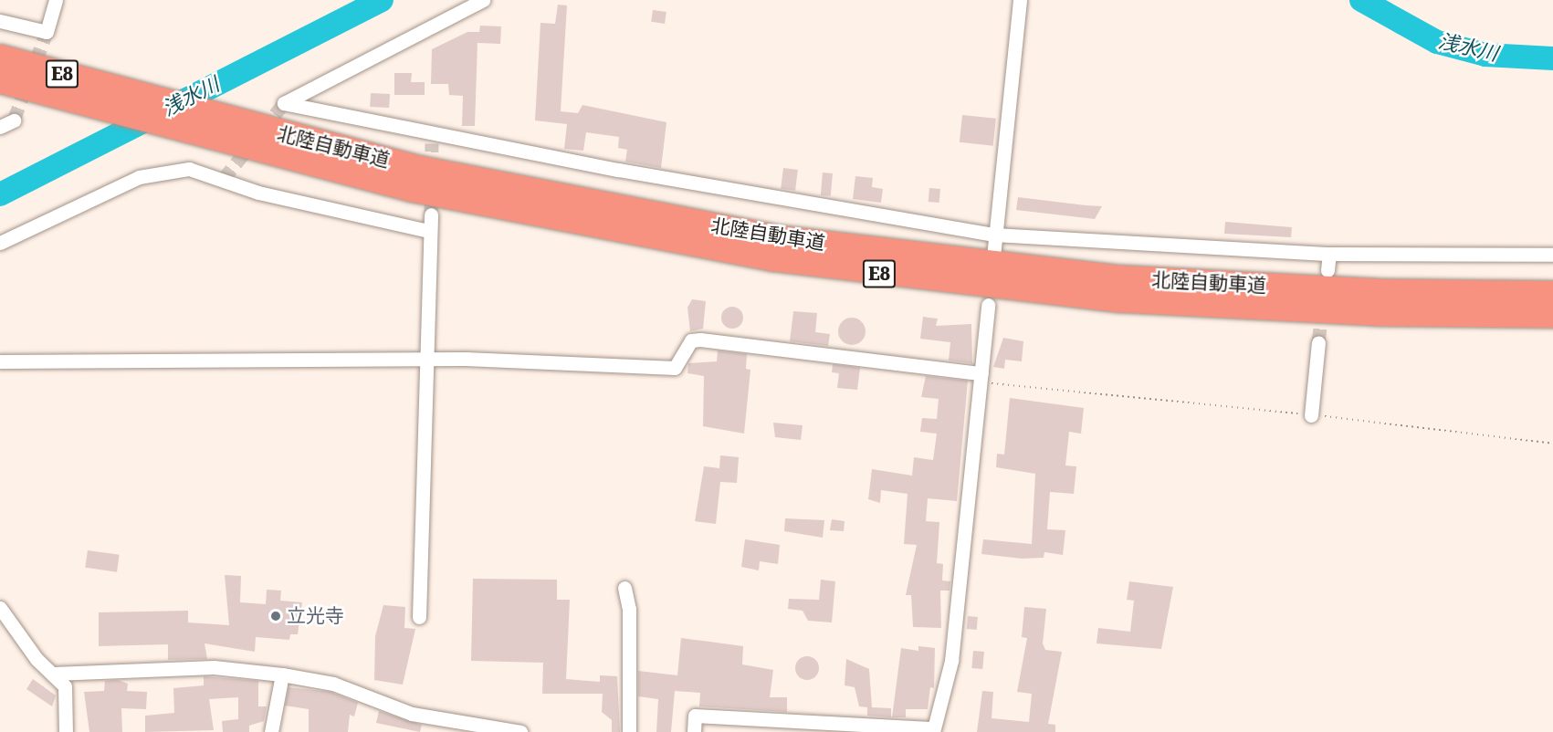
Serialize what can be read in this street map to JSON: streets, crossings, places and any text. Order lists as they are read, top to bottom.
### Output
{
  "streets": {
    "highway": ["E8", "北陸自動車道"]
  },
  "water": ["浅水川"],
  "places": ["立光寺"]
}
